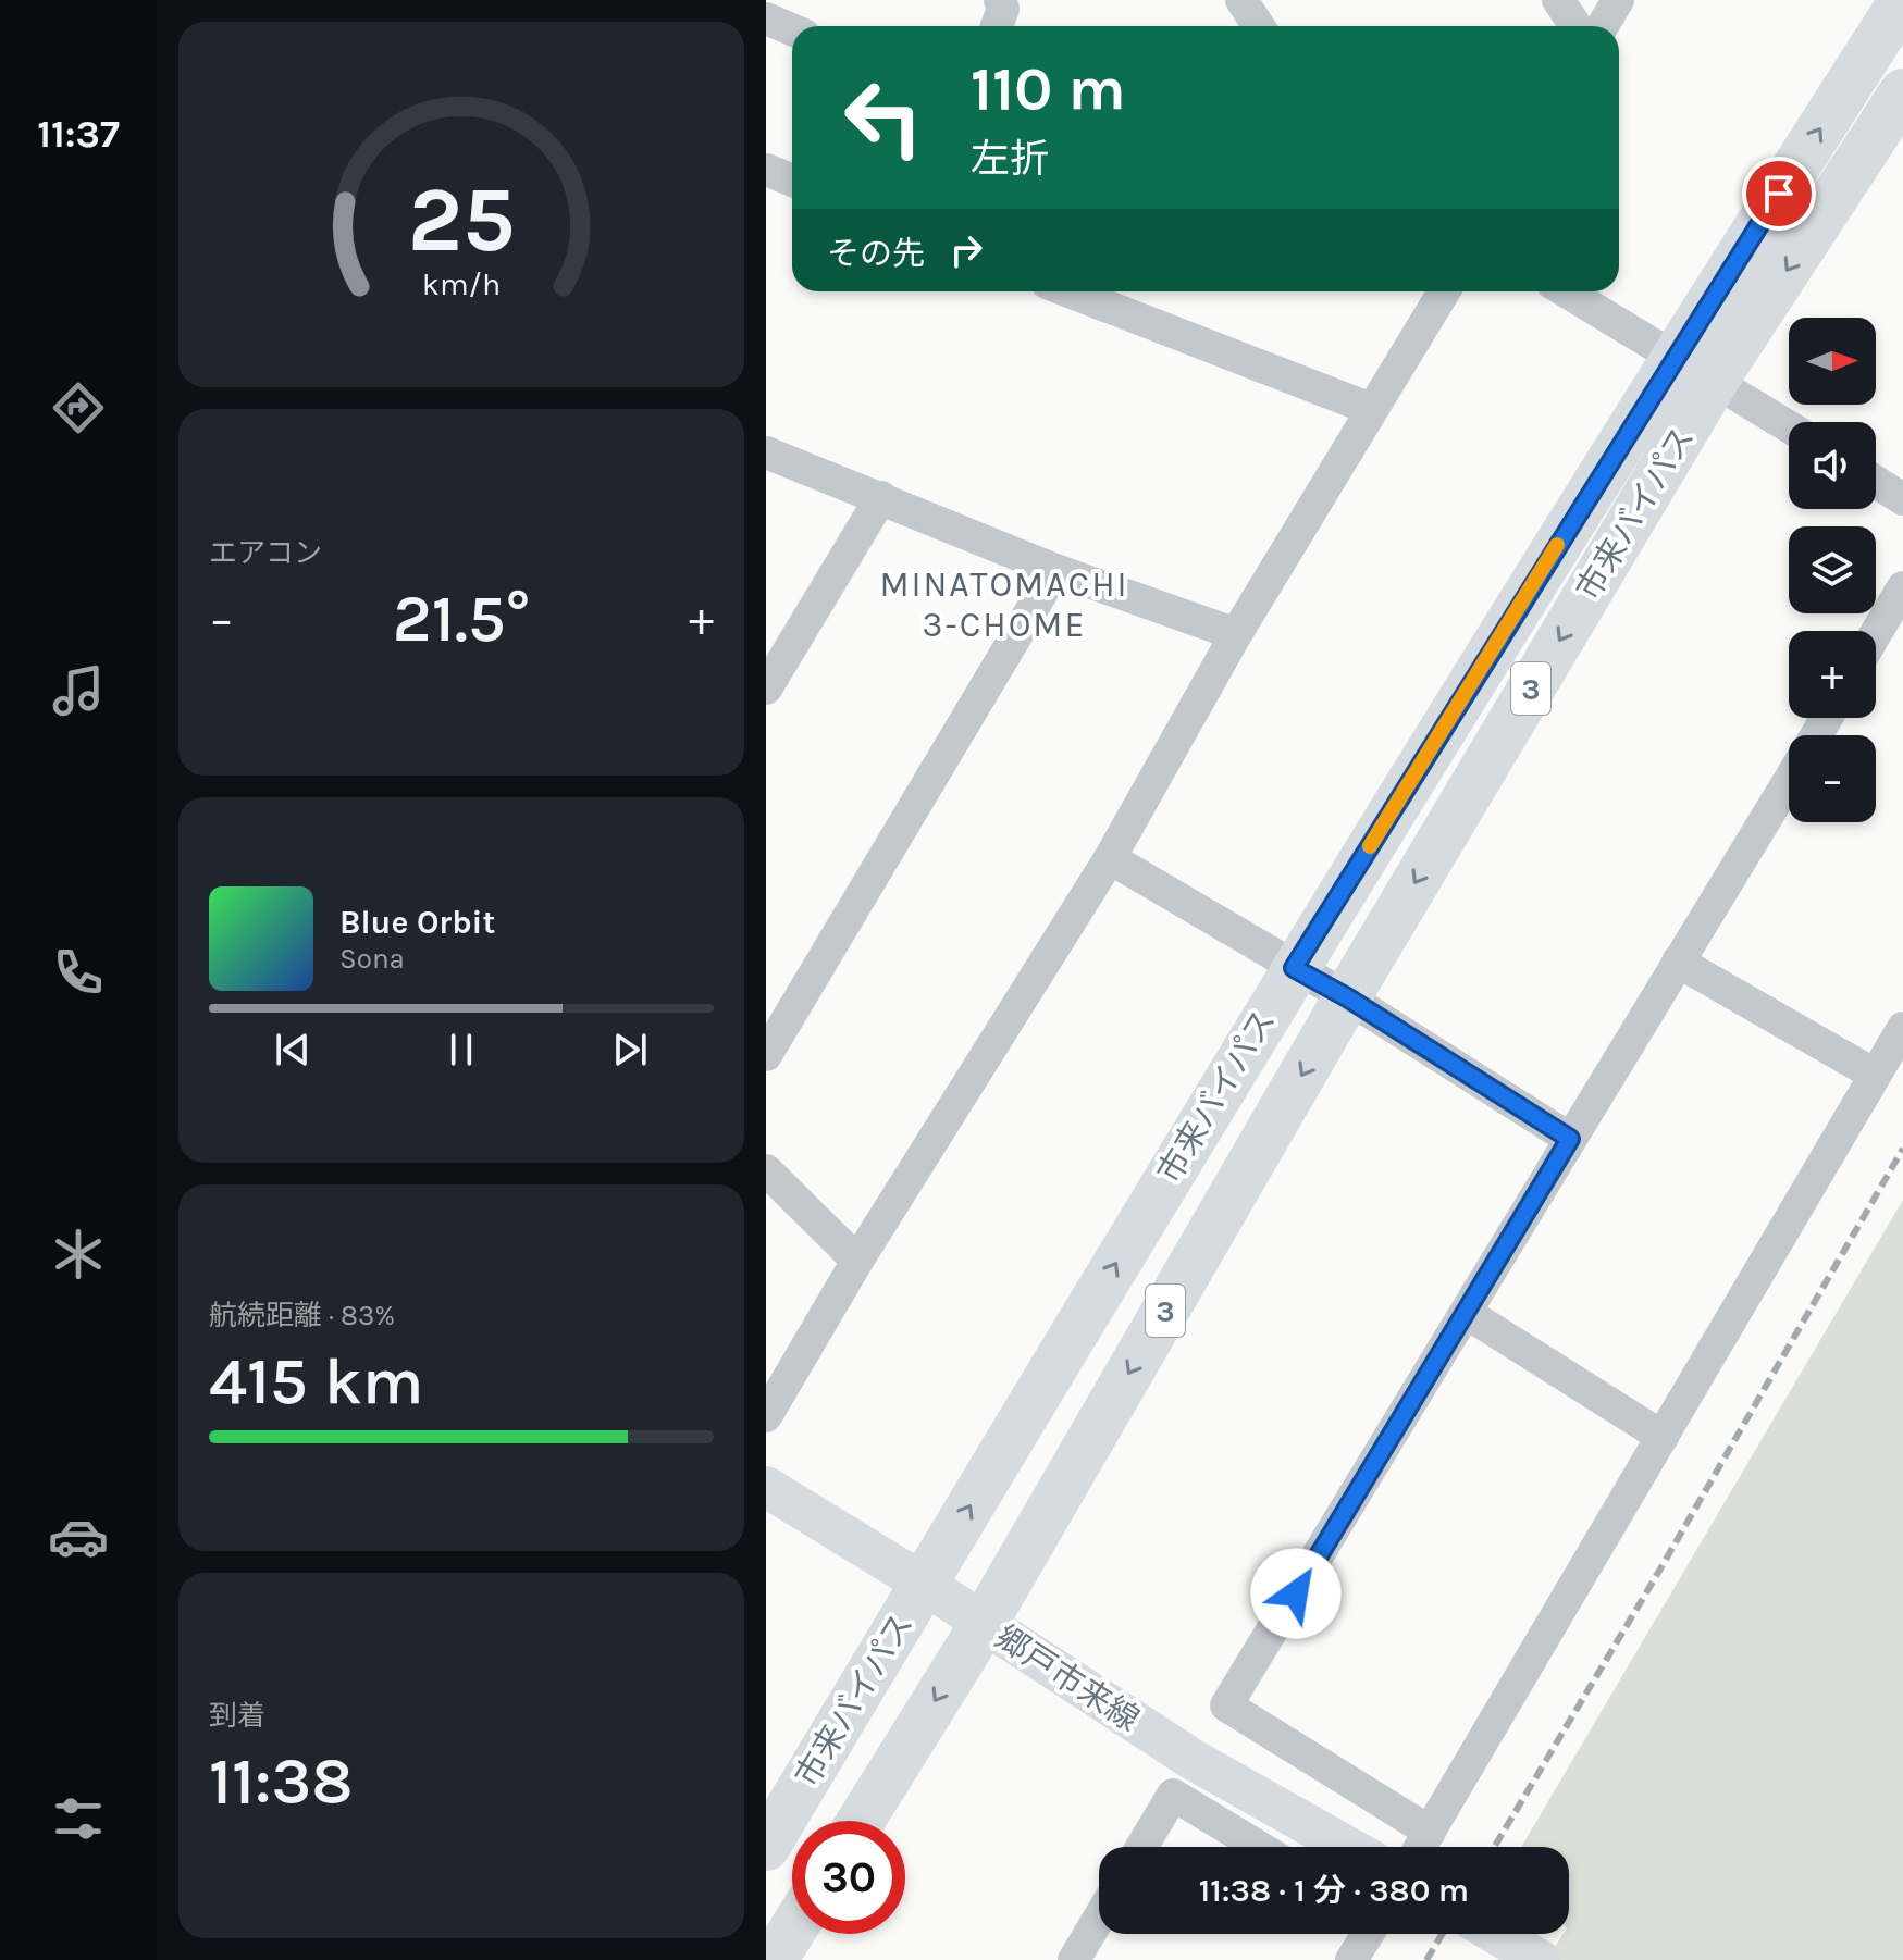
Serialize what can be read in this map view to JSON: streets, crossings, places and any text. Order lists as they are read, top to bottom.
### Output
{
  "streets": {
    "highway": ["市来バイパス", "3"],
    "main road": ["郷戸市来線"]
  },
  "crossings": [
    ["市来バイパス", "郷戸市来線"]
  ],
  "districts": ["MINATOMACHI 3-CHOME"],
  "north": "right",
  "page": {
    "tabs": "11:37",
    "turn": ["110 m", "左折"],
    "then": "その先",
    "map_buttons": ["+", "−"],
    "tile": [
      "エアコン",
      ["航続距離 · 83%", "415 km"],
      ["到着", "11:38"]
    ],
    "heat": ["−", "21.5°", "+"],
    "song": ["Blue Orbit", "Sona"],
    "limit": "30",
    "trip": "11:38 · 1 分 · 380 m",
    "gauge": ["25", "km/h"]
  }
}
